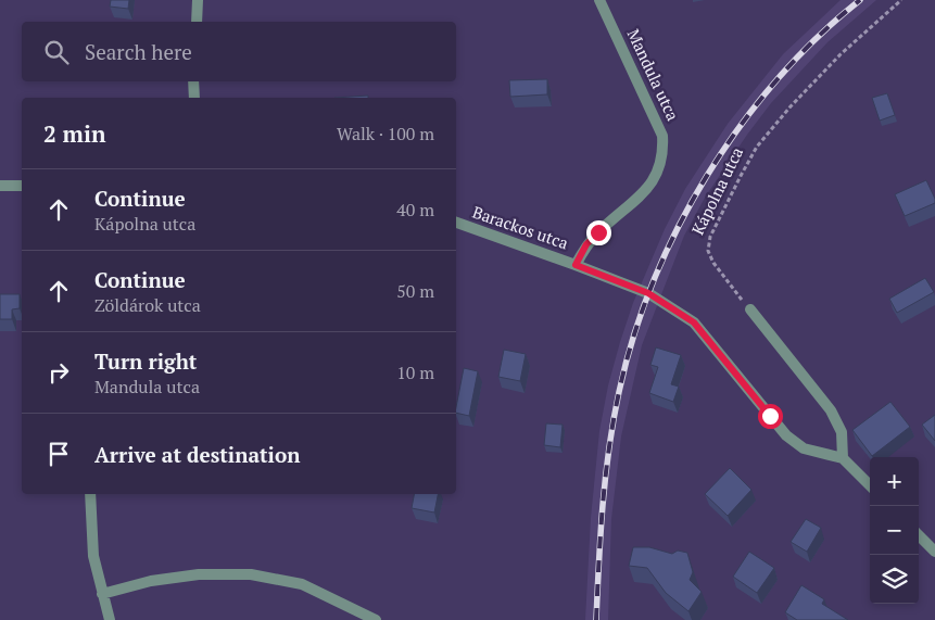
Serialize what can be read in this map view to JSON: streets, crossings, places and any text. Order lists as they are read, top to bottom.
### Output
{
  "streets": {
    "street": ["Mandula utca", "Barackos utca"],
    "path": ["Kápolna utca"]
  },
  "crossings": [
    ["Mandula utca", "Barackos utca"]
  ],
  "page": {
    "search": "Search here",
    "heading": ["2 min", "Walk · 100 m"],
    "list": [
      ["Continue", "Kápolna utca", "40 m"],
      ["Continue", "Zöldárok utca", "50 m"],
      ["Turn right", "Mandula utca", "10 m"],
      "Arrive at destination"
    ],
    "map_buttons": ["+", "−"]
  }
}
